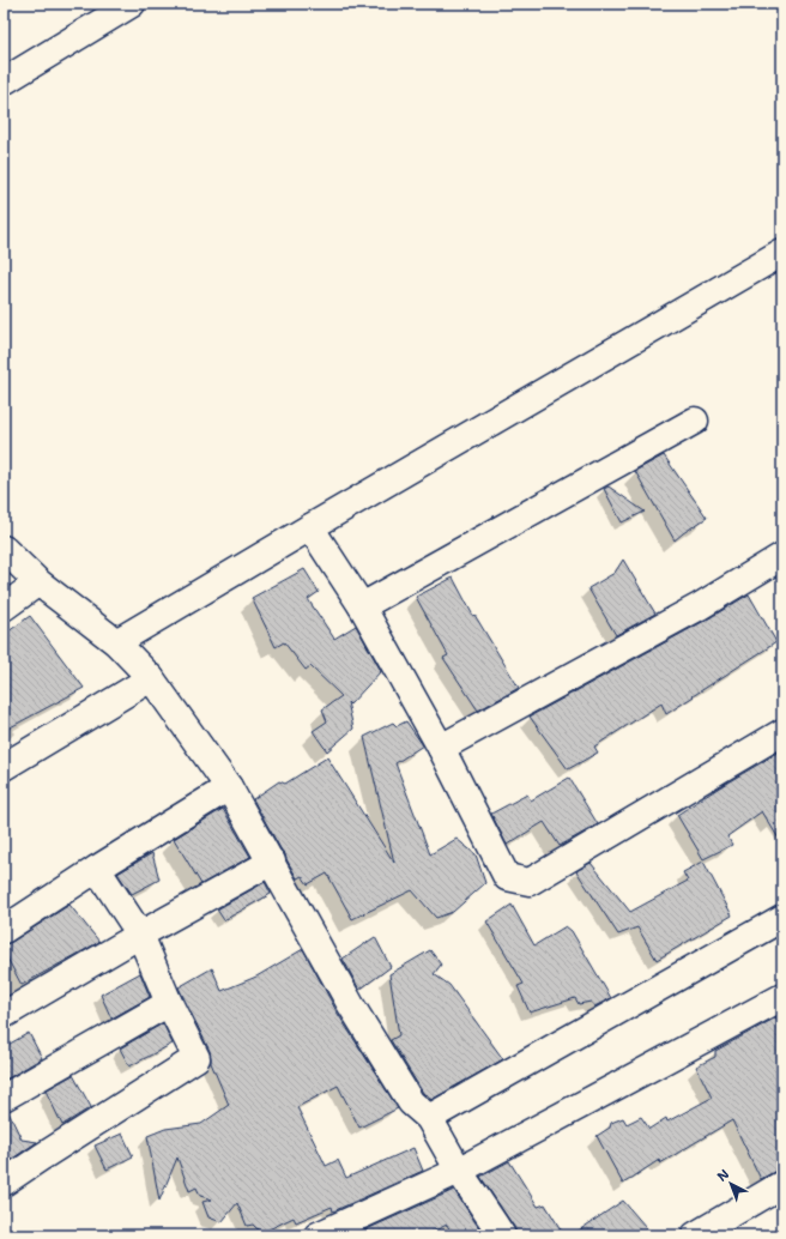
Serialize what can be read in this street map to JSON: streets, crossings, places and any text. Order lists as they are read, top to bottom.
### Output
{
  "north": "top left"
}
